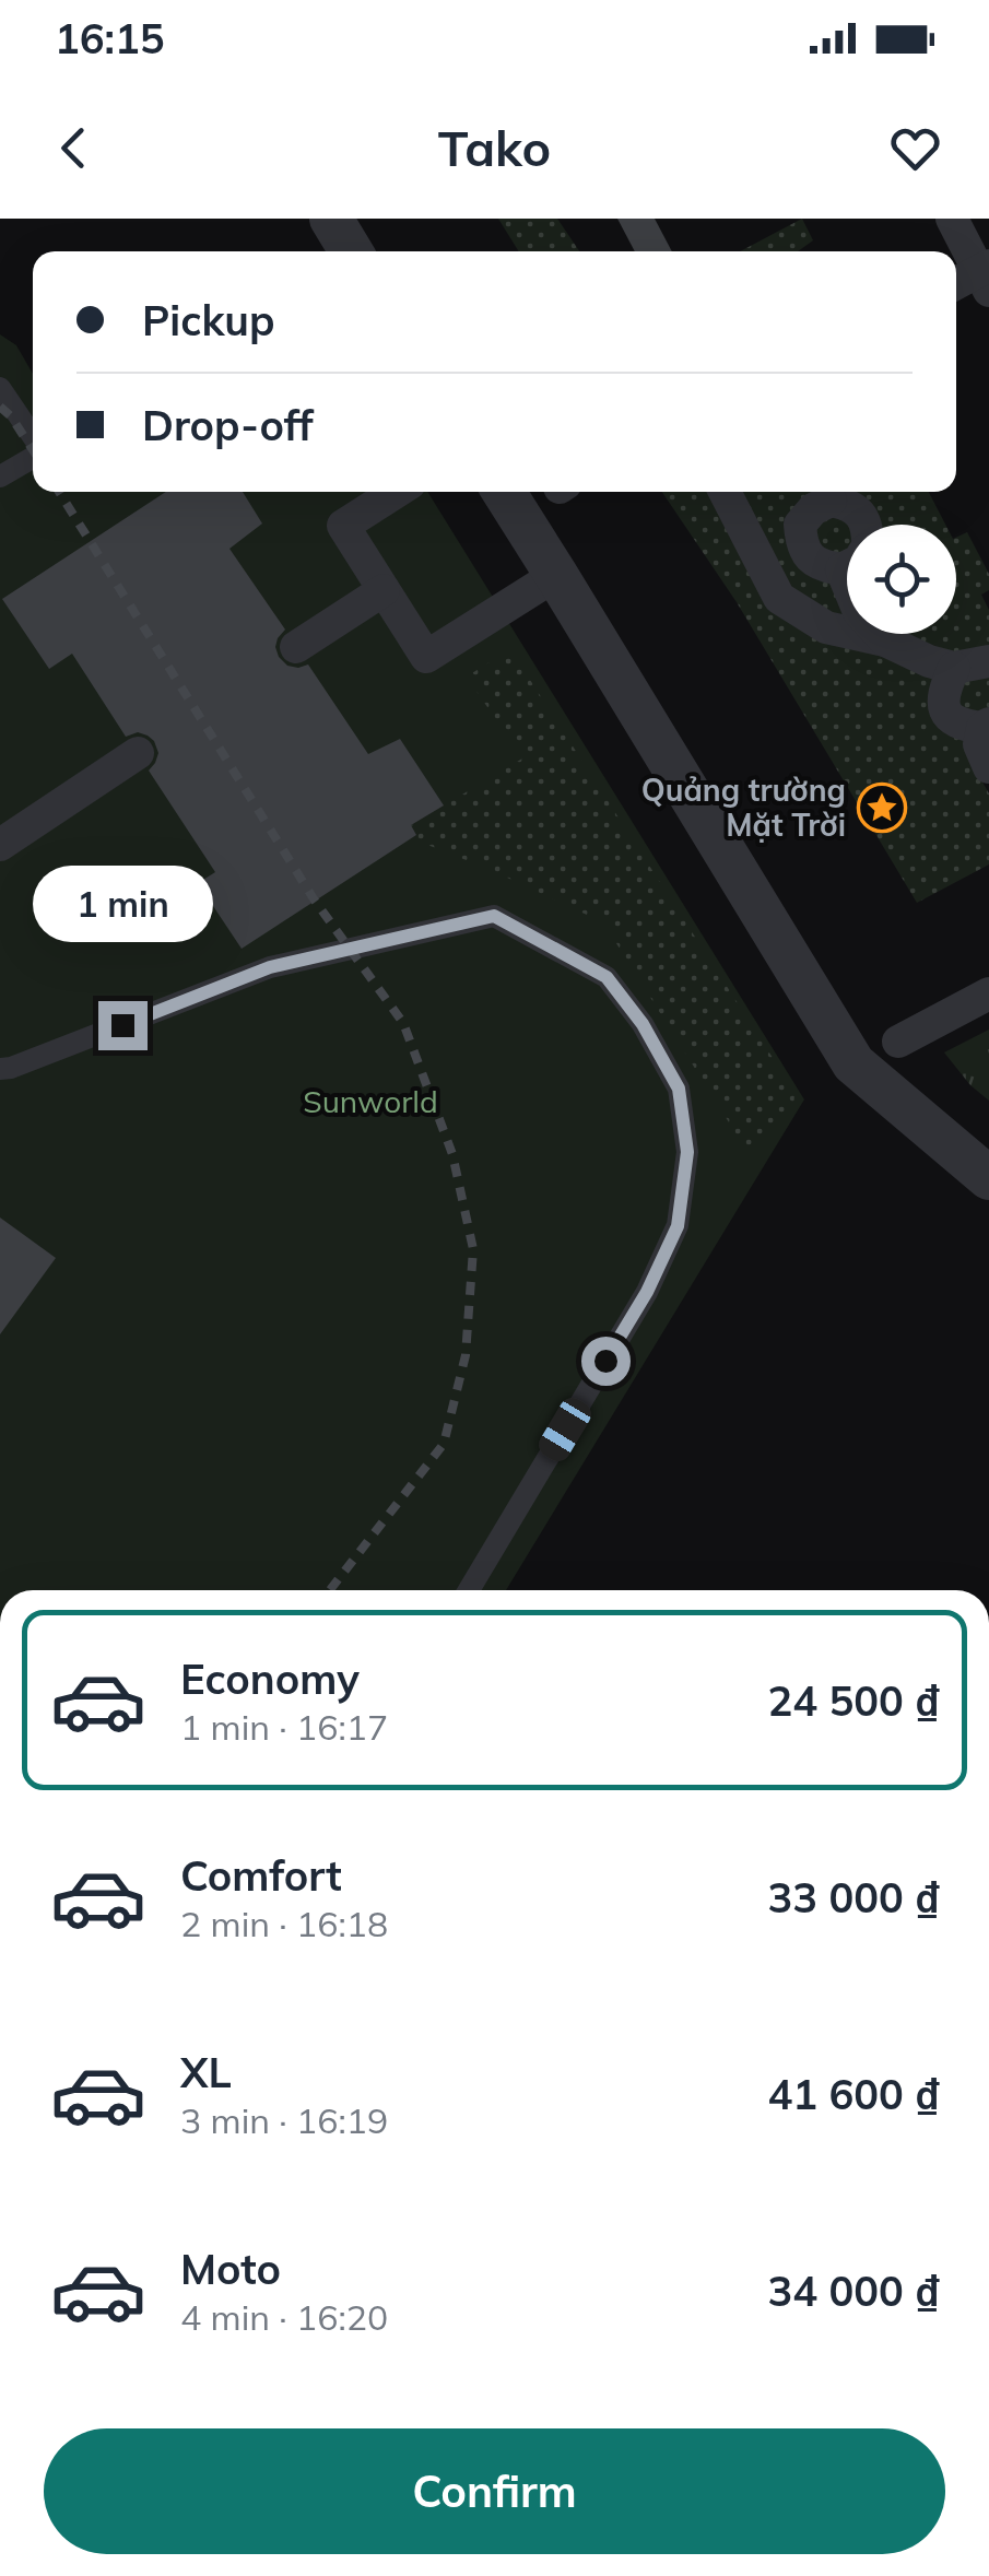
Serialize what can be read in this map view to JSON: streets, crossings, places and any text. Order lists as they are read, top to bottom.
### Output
{
  "parks": ["Sunworld"],
  "places": {
    "place": ["Quảng trường Mặt Trời"]
  },
  "page": {
    "status": "16:15",
    "header": "Tako",
    "banner": ["Pickup", "Drop-off"],
    "bubble": "1 min",
    "list": [
      {
        "name": "Economy",
        "note": "1 min · 16:17",
        "value": "24 500 ₫"
      },
      {
        "name": "Comfort",
        "note": "2 min · 16:18",
        "value": "33 000 ₫"
      },
      {
        "name": "XL",
        "note": "3 min · 16:19",
        "value": "41 600 ₫"
      },
      {
        "name": "Moto",
        "note": "4 min · 16:20",
        "value": "34 000 ₫"
      }
    ],
    "buttons": "Confirm"
  }
}
